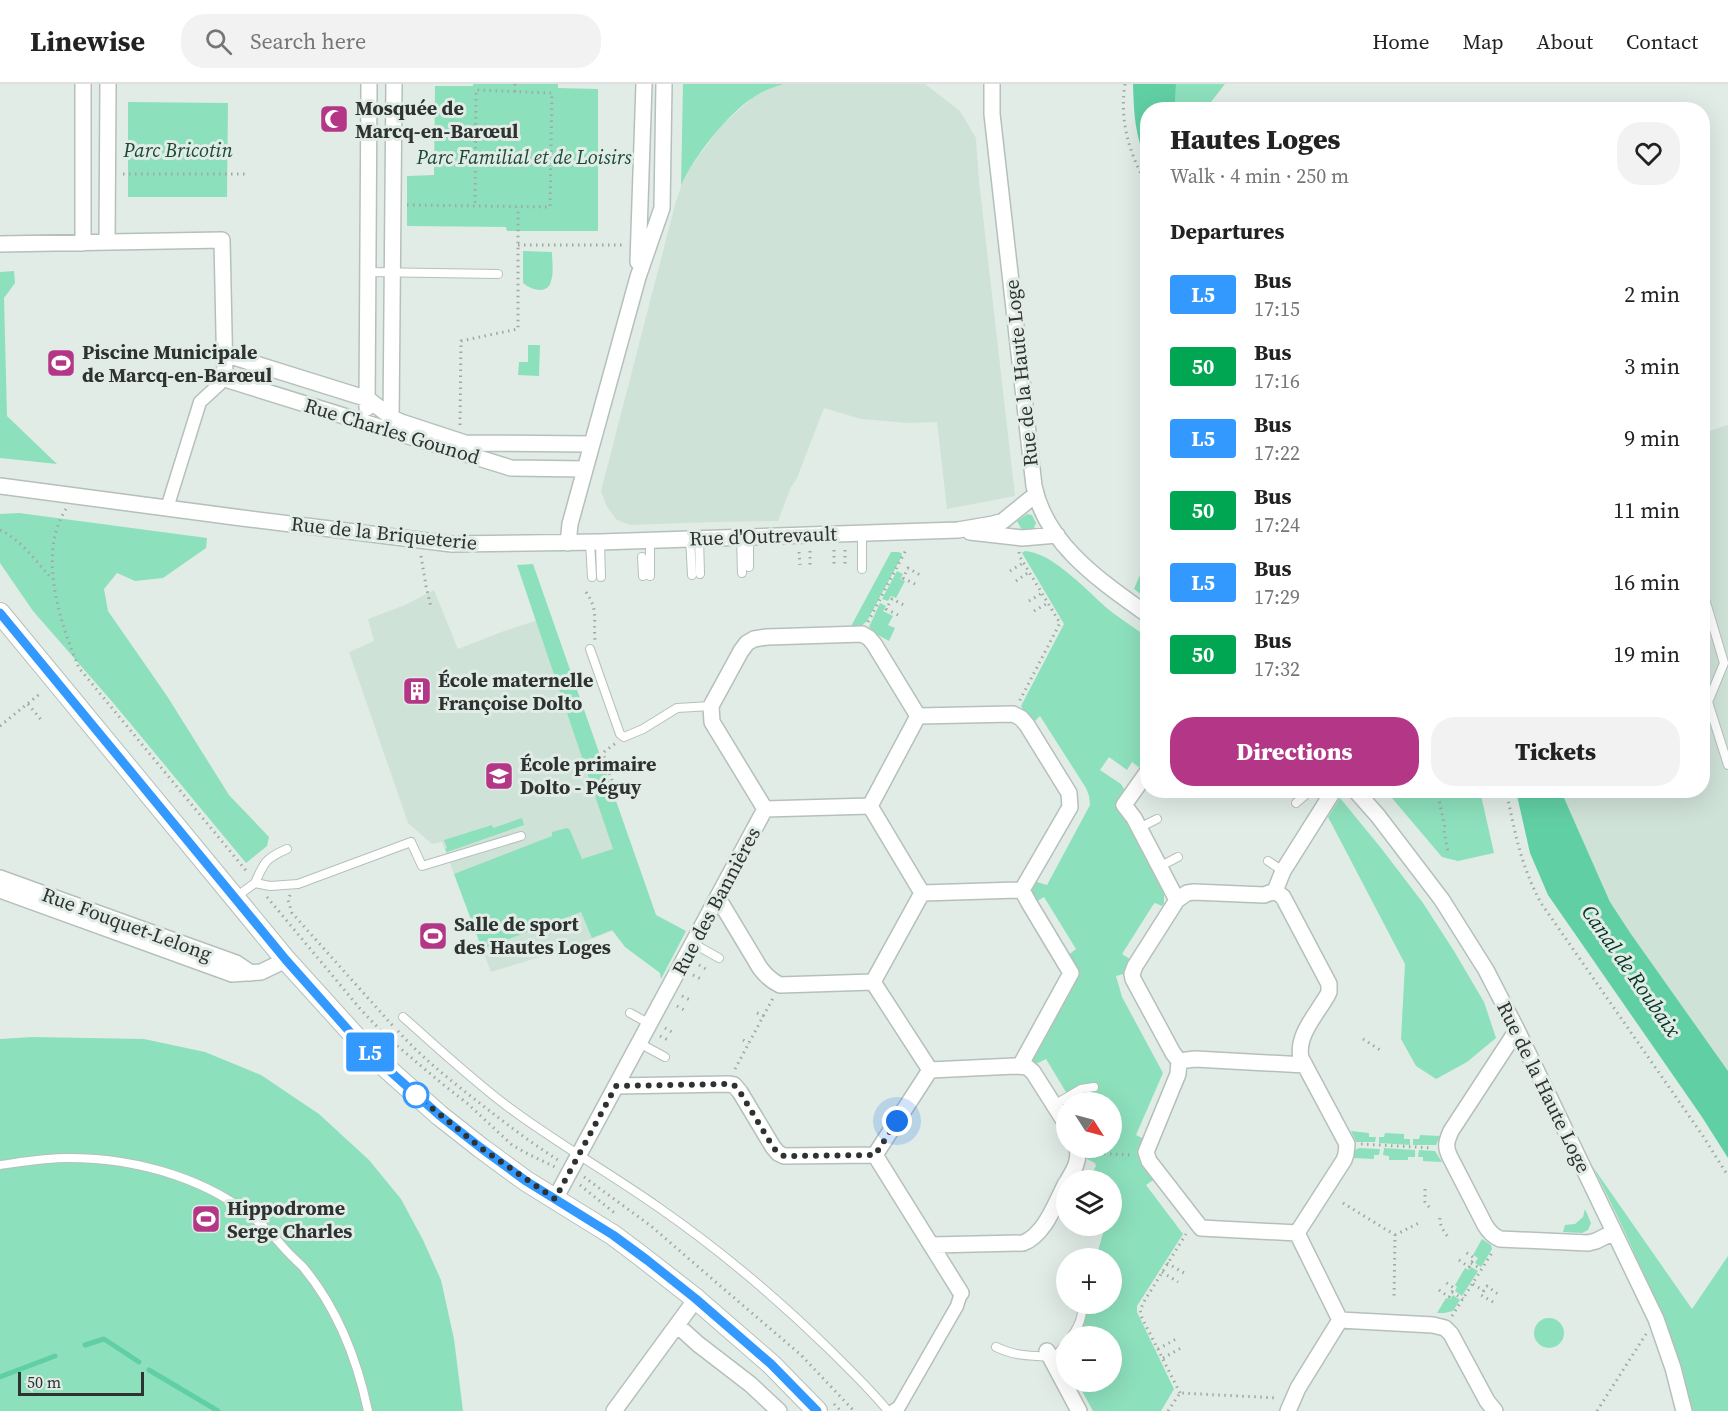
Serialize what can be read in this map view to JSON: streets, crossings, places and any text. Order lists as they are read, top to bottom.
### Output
{
  "streets": {
    "street": [
      "Rue de la Haute Loge",
      "Rue Charles Gounod",
      "Rue de la Briqueterie",
      "Rue d'Outrevault",
      "Rue des Bannières",
      "Rue Fouquet-Lelong"
    ]
  },
  "crossings": [
    ["Rue de la Haute Loge", "Rue d'Outrevault"],
    ["Rue de la Briqueterie", "Rue d'Outrevault"]
  ],
  "water": ["Canal de Roubaix"],
  "parks": ["Parc Bricotin", "Parc Familial et de Loisirs"],
  "places": {
    "mosque": ["Mosquée de Marcq-en-Barœul"],
    "sports": ["Piscine Municipale de Marcq-en-Barœul", "Salle de sport des Hautes Loges", "Hippodrome Serge Charles"],
    "building": ["École maternelle Françoise Dolto"],
    "school or university": ["École primaire Dolto - Péguy"]
  },
  "lines": ["bus line L5"],
  "scale_bar": "50 m",
  "north": "bottom right",
  "page": {
    "header": "Linewise",
    "search": "Search here",
    "nav": [
      "Home",
      "Map",
      "About",
      "Contact"
    ],
    "on_map": "L5",
    "heading": [
      ["Hautes Loges", "Walk · 4 min · 250 m"],
      "Departures"
    ],
    "list": [
      {
        "mark": "L5",
        "name": "Bus",
        "note": "17:15",
        "value": "2 min"
      },
      {
        "mark": "50",
        "name": "Bus",
        "note": "17:16",
        "value": "3 min"
      },
      {
        "mark": "L5",
        "name": "Bus",
        "note": "17:22",
        "value": "9 min"
      },
      {
        "mark": "50",
        "name": "Bus",
        "note": "17:24",
        "value": "11 min"
      },
      {
        "mark": "L5",
        "name": "Bus",
        "note": "17:29",
        "value": "16 min"
      },
      {
        "mark": "50",
        "name": "Bus",
        "note": "17:32",
        "value": "19 min"
      }
    ],
    "buttons": ["Directions", "Tickets"],
    "map_buttons": ["+", "−"],
    "scale": "50 m"
  }
}
